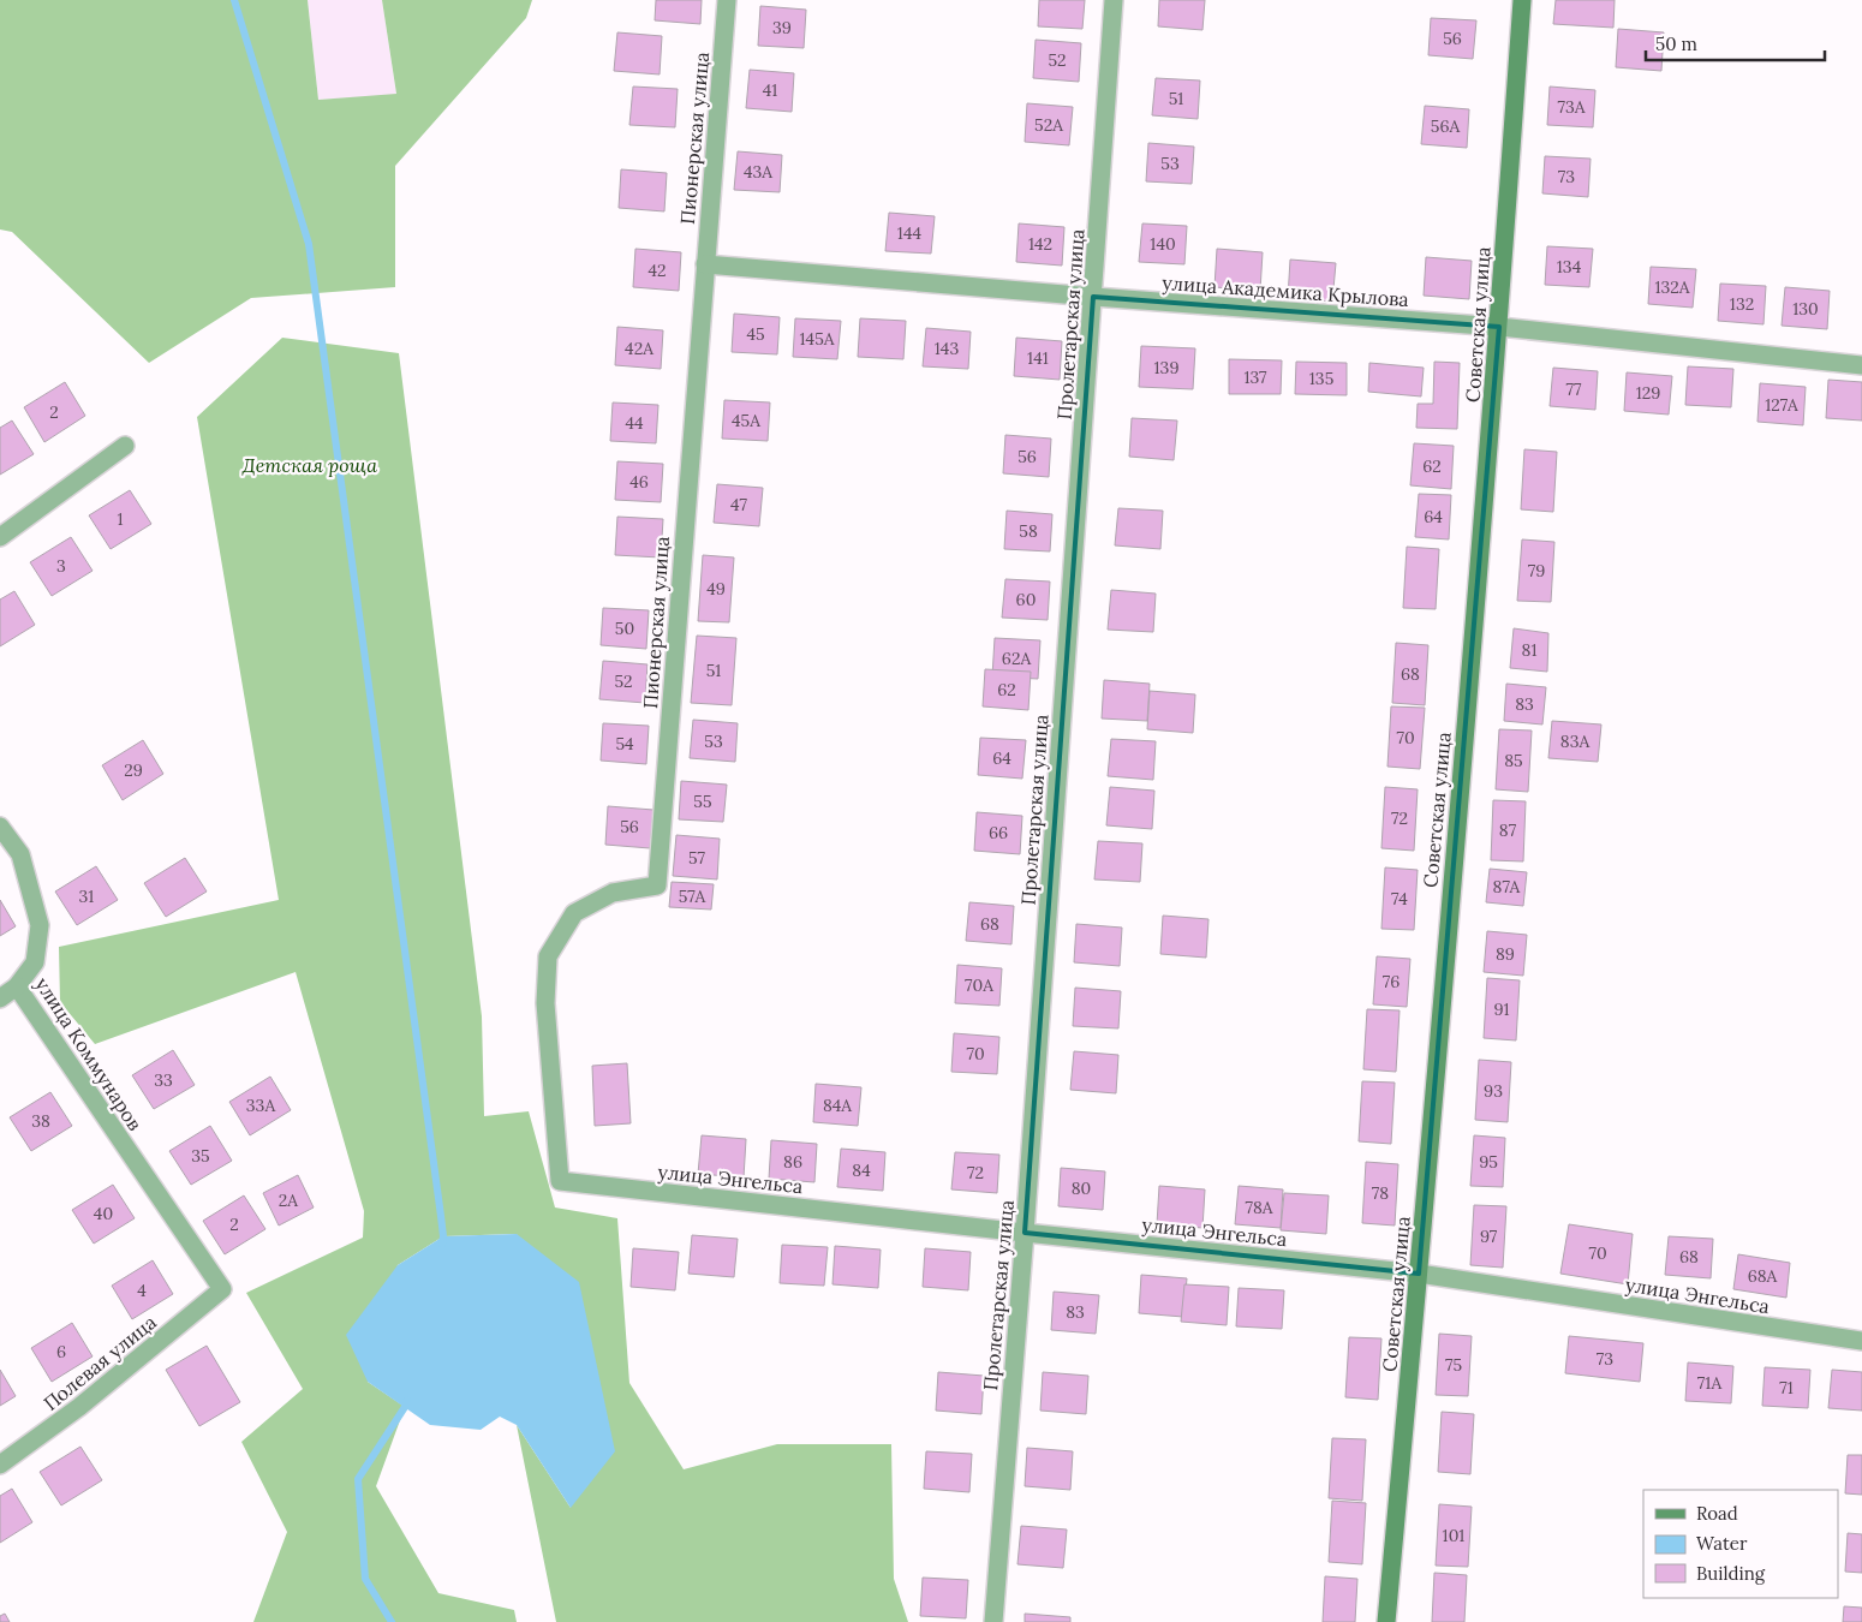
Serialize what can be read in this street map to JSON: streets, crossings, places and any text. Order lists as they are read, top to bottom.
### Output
{
  "streets": {
    "street": [
      "Пионерская улица",
      "улица Академика Крылова",
      "Пролетарская улица",
      "Советская улица",
      "улица Коммунаров",
      "улица Энгельса",
      "Полевая улица"
    ]
  },
  "crossings": [
    ["Пионерская улица", "улица Академика Крылова"],
    ["Пионерская улица", "улица Энгельса"],
    ["улица Академика Крылова", "Пролетарская улица"],
    ["улица Академика Крылова", "Советская улица"],
    ["Пролетарская улица", "улица Энгельса"],
    ["Советская улица", "улица Энгельса"],
    ["улица Коммунаров", "Полевая улица"]
  ],
  "parks": ["Детская роща"],
  "house_numbers": [
    "39",
    "56",
    "52",
    "41",
    "51",
    "73А",
    "52А",
    "56А",
    "53",
    "43А",
    "73",
    "144",
    "142",
    "140",
    "134",
    "42",
    "132А",
    "132",
    "130",
    "45",
    "145А",
    "42А",
    "143",
    "141",
    "139",
    "137",
    "135",
    "77",
    "129",
    "127А",
    "2",
    "45А",
    "44",
    "56",
    "62",
    "46",
    "47",
    "64",
    "1",
    "58",
    "3",
    "79",
    "49",
    "60",
    "50",
    "81",
    "62А",
    "51",
    "68",
    "52",
    "62",
    "83",
    "70",
    "53",
    "83А",
    "54",
    "64",
    "85",
    "29",
    "55",
    "72",
    "56",
    "87",
    "66",
    "57",
    "87А",
    "31",
    "57А",
    "74",
    "68",
    "89",
    "76",
    "70А",
    "91",
    "70",
    "33",
    "93",
    "33А",
    "84А",
    "38",
    "35",
    "86",
    "95",
    "84",
    "72",
    "80",
    "78",
    "2А",
    "78А",
    "40",
    "2",
    "97",
    "70",
    "68",
    "68А",
    "4",
    "83",
    "6",
    "73",
    "75",
    "71А",
    "71",
    "101"
  ],
  "legend": ["Road", "Water", "Building"],
  "scale_bar": "50 m"
}
